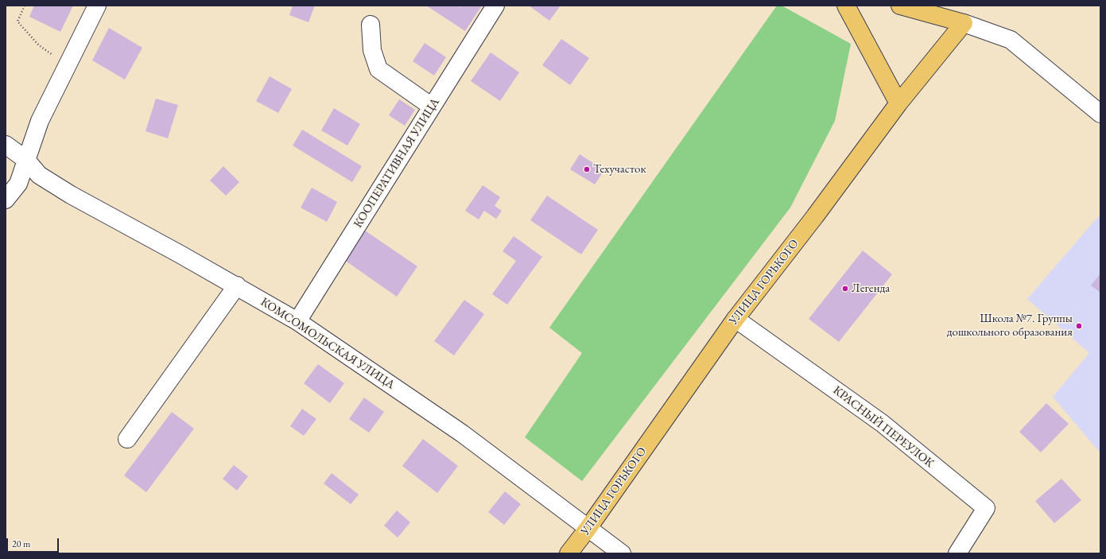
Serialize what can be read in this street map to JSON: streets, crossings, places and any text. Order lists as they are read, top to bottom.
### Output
{
  "streets": {
    "main road": ["УЛИЦА ГОРЬКОГО"],
    "street": ["КООПЕРАТИВНАЯ УЛИЦА", "КОМСОМОЛЬСКАЯ УЛИЦА", "КРАСНЫЙ ПЕРЕУЛОК"]
  },
  "crossings": [
    ["КООПЕРАТИВНАЯ УЛИЦА", "КОМСОМОЛЬСКАЯ УЛИЦА"],
    ["УЛИЦА ГОРЬКОГО", "КОМСОМОЛЬСКАЯ УЛИЦА"],
    ["УЛИЦА ГОРЬКОГО", "КРАСНЫЙ ПЕРЕУЛОК"]
  ],
  "places": ["Техучасток", "Легенда", "Школа №7. Группы дошкольного образования"],
  "scale_bar": "20 m"
}
